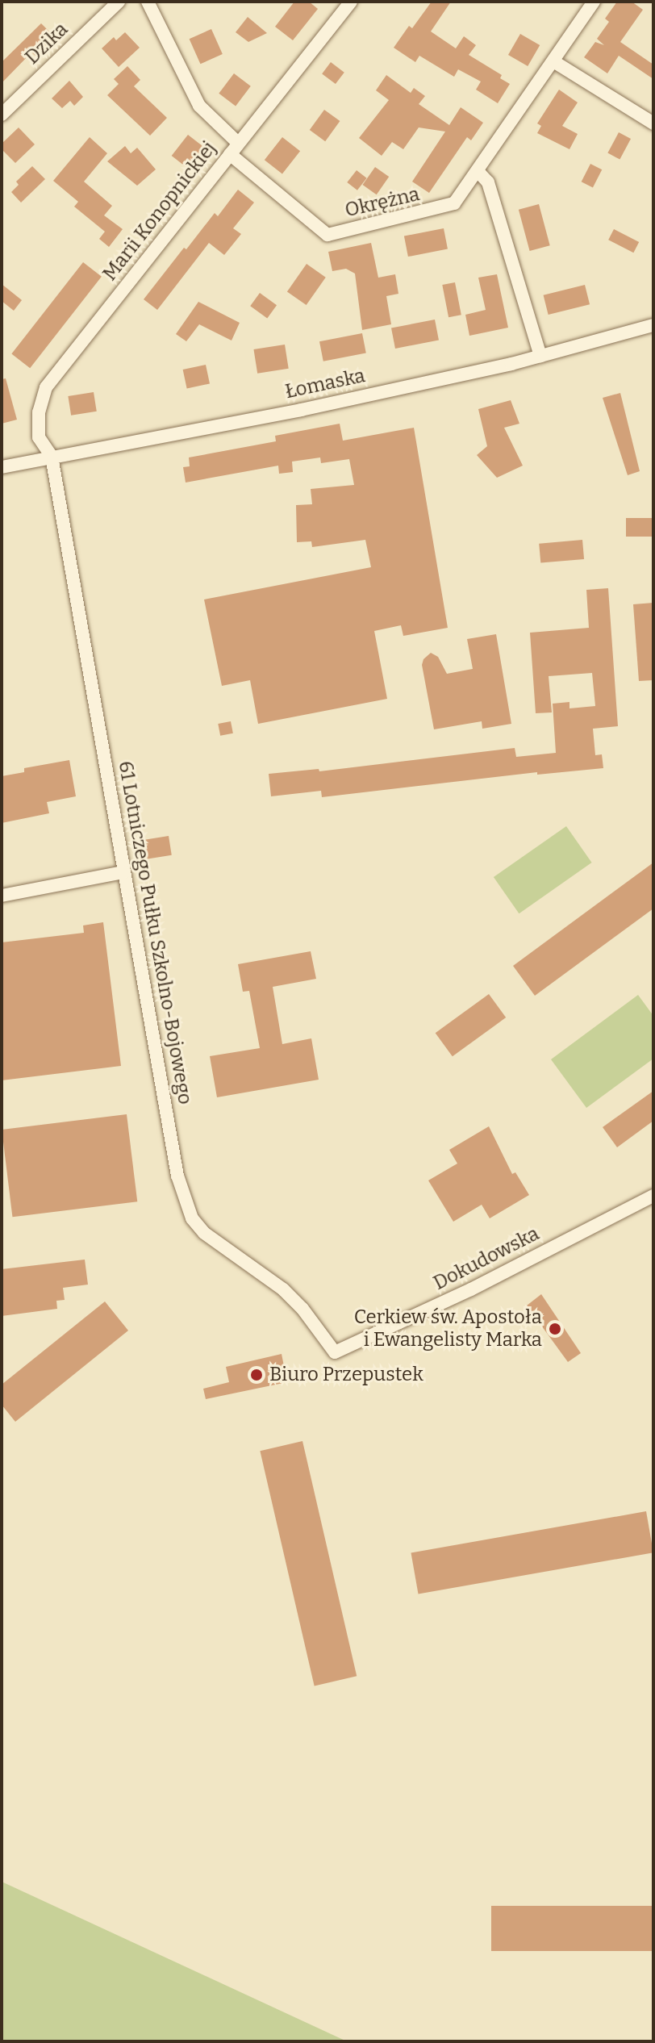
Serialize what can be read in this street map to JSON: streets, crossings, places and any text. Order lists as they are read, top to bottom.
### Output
{
  "streets": {
    "street": [
      "Dzika",
      "Okrężna",
      "Marii Konopnickiej",
      "Łomaska",
      "61 Lotniczego Pułku Szkolno-Bojowego",
      "Dokudowska"
    ]
  },
  "crossings": [
    ["Okrężna", "Marii Konopnickiej"],
    ["Marii Konopnickiej", "Łomaska"],
    ["Marii Konopnickiej", "61 Lotniczego Pułku Szkolno-Bojowego"],
    ["Łomaska", "61 Lotniczego Pułku Szkolno-Bojowego"],
    ["61 Lotniczego Pułku Szkolno-Bojowego", "Dokudowska"]
  ],
  "places": ["Cerkiew św. Apostoła i Ewangelisty Marka", "Biuro Przepustek"]
}
